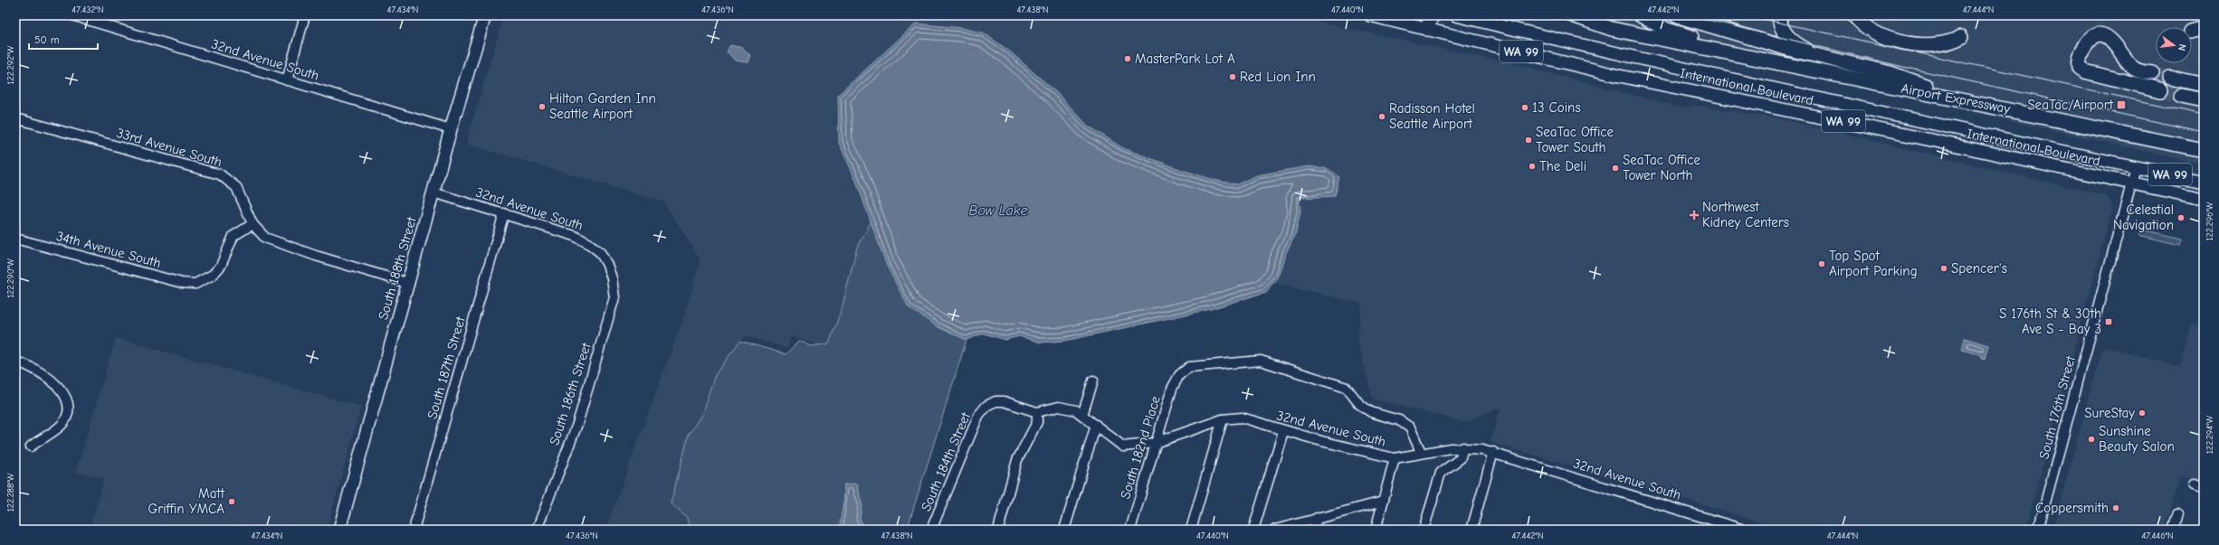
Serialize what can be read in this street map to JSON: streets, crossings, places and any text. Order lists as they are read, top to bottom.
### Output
{
  "streets": {
    "highway": ["Airport Expressway"],
    "main road": ["WA 99", "International Boulevard", "South 188th Street"],
    "street": [
      "32nd Avenue South",
      "33rd Avenue South",
      "34th Avenue South",
      "South 187th Street",
      "South 186th Street",
      "South 176th Street",
      "South 182nd Place",
      "South 184th Street"
    ]
  },
  "crossings": [
    ["32nd Avenue South", "South 188th Street"],
    ["32nd Avenue South", "South 187th Street"],
    ["32nd Avenue South", "South 186th Street"],
    ["32nd Avenue South", "South 182nd Place"],
    ["32nd Avenue South", "South 184th Street"],
    ["International Boulevard", "South 176th Street"],
    ["33rd Avenue South", "34th Avenue South"],
    ["33rd Avenue South", "South 188th Street"]
  ],
  "water": ["Bow Lake"],
  "places": {
    "other": [
      "MasterPark Lot A",
      "Red Lion Inn",
      "Hilton Garden Inn Seattle Airport",
      "13 Coins",
      "Radisson Hotel Seattle Airport",
      "SeaTac Office Tower South",
      "The Deli",
      "SeaTac Office Tower North",
      "Celestial Navigation",
      "Top Spot Airport Parking",
      "Spencer's",
      "SureStay",
      "Sunshine Beauty Salon",
      "Matt Griffin YMCA",
      "Coppersmith"
    ],
    "transit": ["SeaTac/Airport", "S 176th St & 30th Ave S - Bay 3"],
    "health": ["Northwest Kidney Centers"]
  },
  "scale_bar": "50 m",
  "north": "right",
  "coordinates": [
    "47.432°N",
    "47.434°N",
    "47.436°N",
    "47.438°N",
    "47.440°N",
    "47.442°N",
    "47.444°N",
    "122.292°W",
    "122.296°W",
    "122.290°W",
    "122.294°W",
    "122.288°W",
    "47.446°N"
  ]
}
